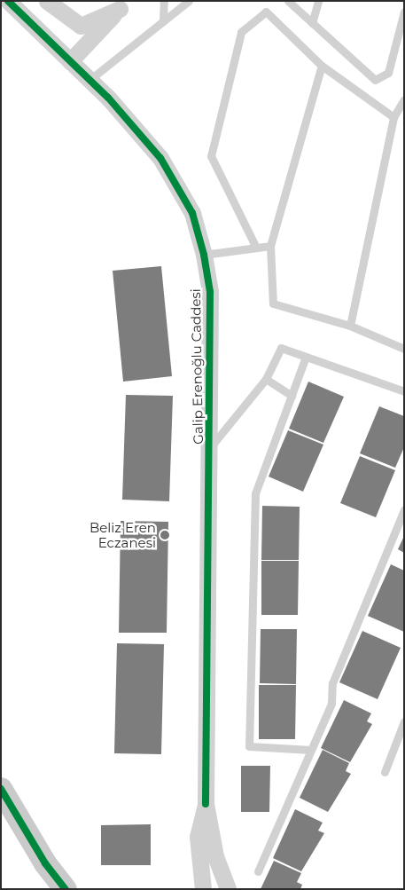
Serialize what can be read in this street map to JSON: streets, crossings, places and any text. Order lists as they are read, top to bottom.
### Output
{
  "streets": {
    "street": ["Galip Erenoğlu Caddesi"]
  },
  "places": ["Beliz Eren Eczanesi"]
}
